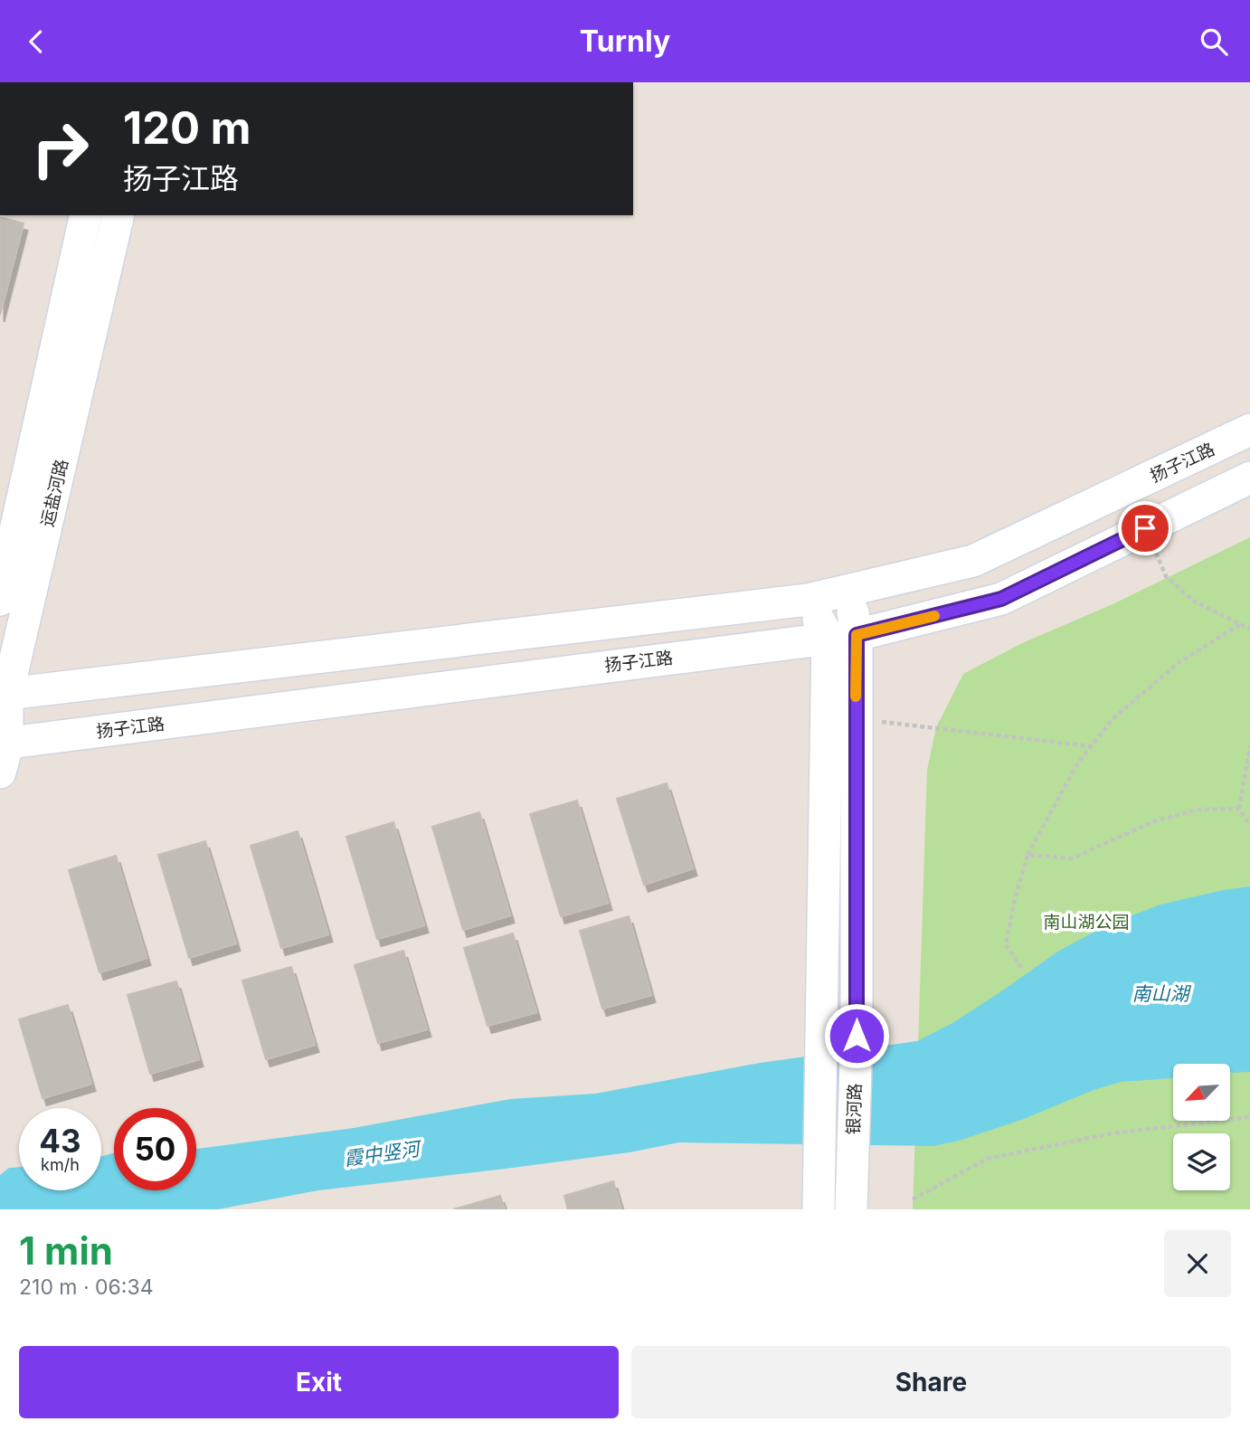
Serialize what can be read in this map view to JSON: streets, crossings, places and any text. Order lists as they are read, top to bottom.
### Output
{
  "streets": {
    "main road": ["扬子江路", "运盐河路", "银河路"]
  },
  "crossings": [
    ["扬子江路", "运盐河路"],
    ["扬子江路", "银河路"]
  ],
  "water": ["南山湖", "霞中竖河"],
  "parks": ["南山湖公园"],
  "north": "bottom left",
  "page": {
    "header": "Turnly",
    "turn": ["120 m", "扬子江路"],
    "speed": "43 km/h",
    "limit": "50",
    "heading": ["1 min", "210 m · 06:34"],
    "buttons": ["Exit", "Share"]
  }
}
